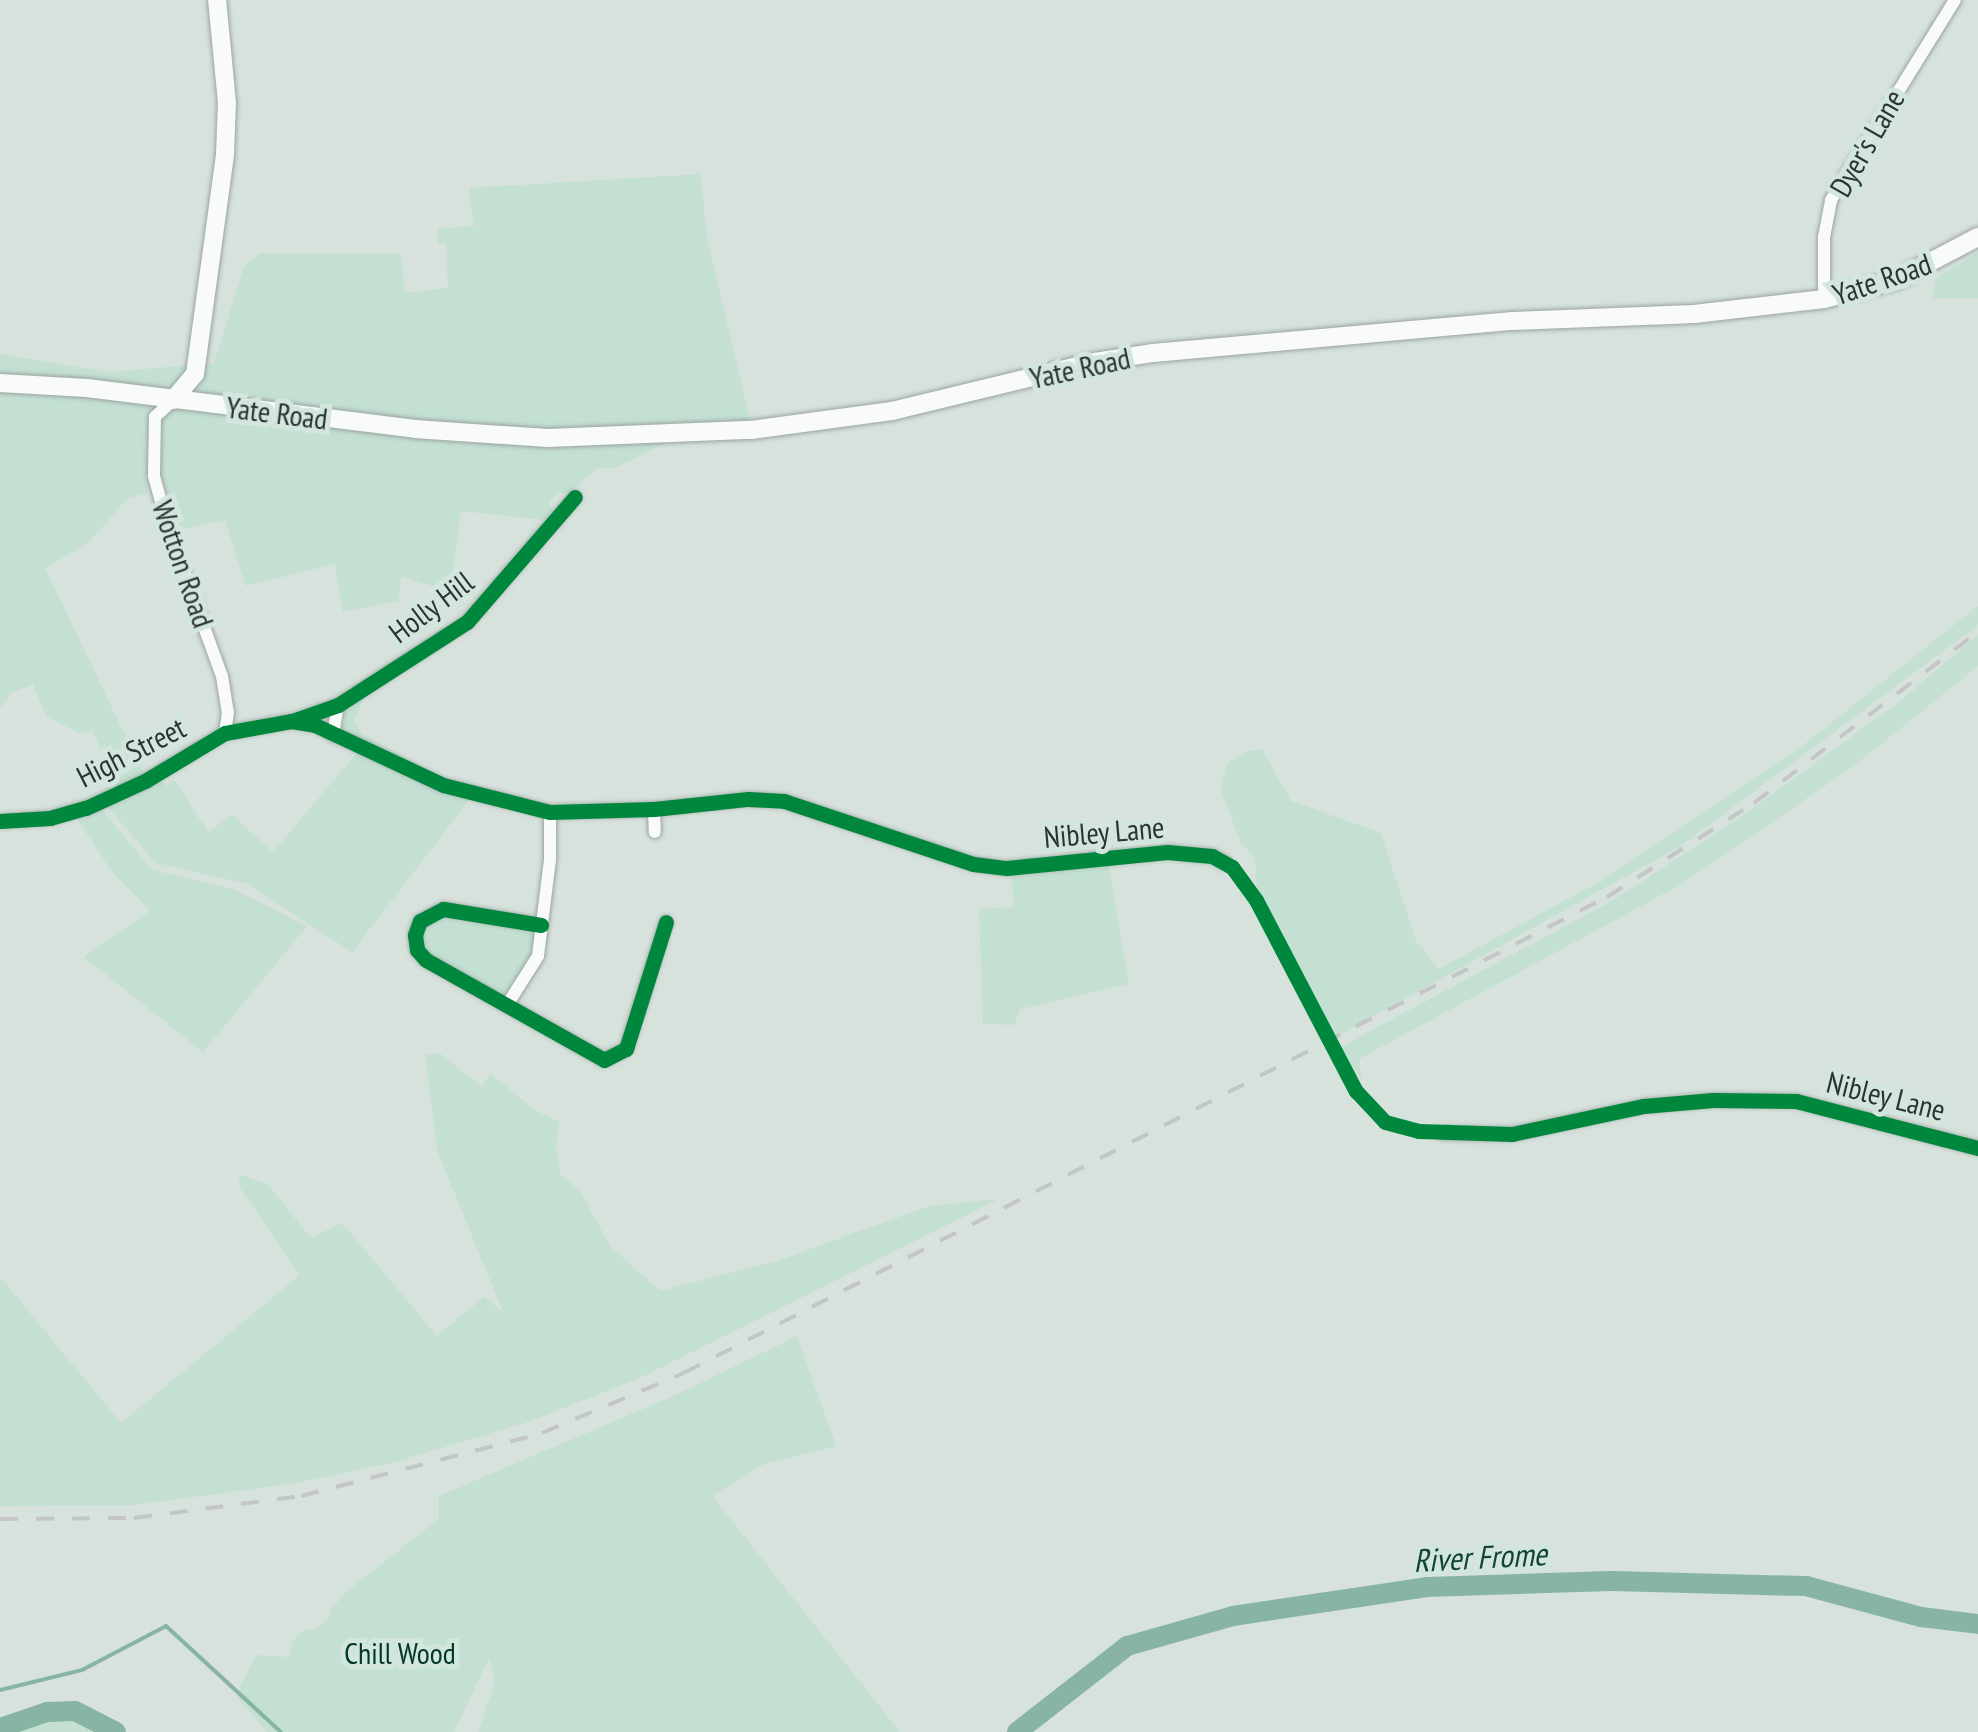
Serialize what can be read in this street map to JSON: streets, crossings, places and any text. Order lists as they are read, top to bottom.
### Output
{
  "streets": {
    "main road": ["Yate Road"],
    "street": [
      "Dyer's Lane",
      "Wotton Road",
      "Holly Hill",
      "High Street",
      "Nibley Lane"
    ]
  },
  "crossings": [
    ["Dyer's Lane", "Yate Road"],
    ["Yate Road", "Wotton Road"],
    ["Wotton Road", "High Street"],
    ["Wotton Road", "Nibley Lane"],
    ["Holly Hill", "Nibley Lane"],
    ["High Street", "Nibley Lane"]
  ],
  "water": ["River Frome"],
  "parks": ["Chill Wood"]
}
